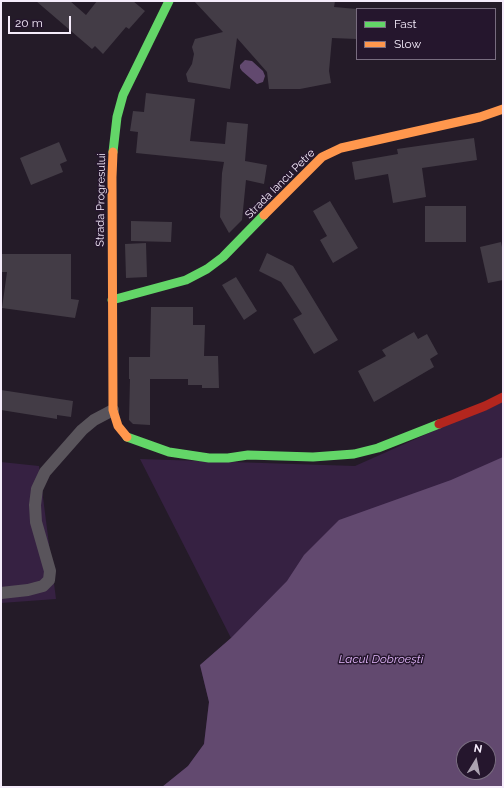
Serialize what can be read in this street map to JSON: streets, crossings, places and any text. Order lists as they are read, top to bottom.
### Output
{
  "streets": {
    "street": ["Strada Iancu Petre", "Strada Progresului"]
  },
  "crossings": [
    ["Strada Iancu Petre", "Strada Progresului"]
  ],
  "water": ["Lacul Dobroești"],
  "legend": ["Fast", "Slow"],
  "scale_bar": "20 m",
  "north": "top"
}
